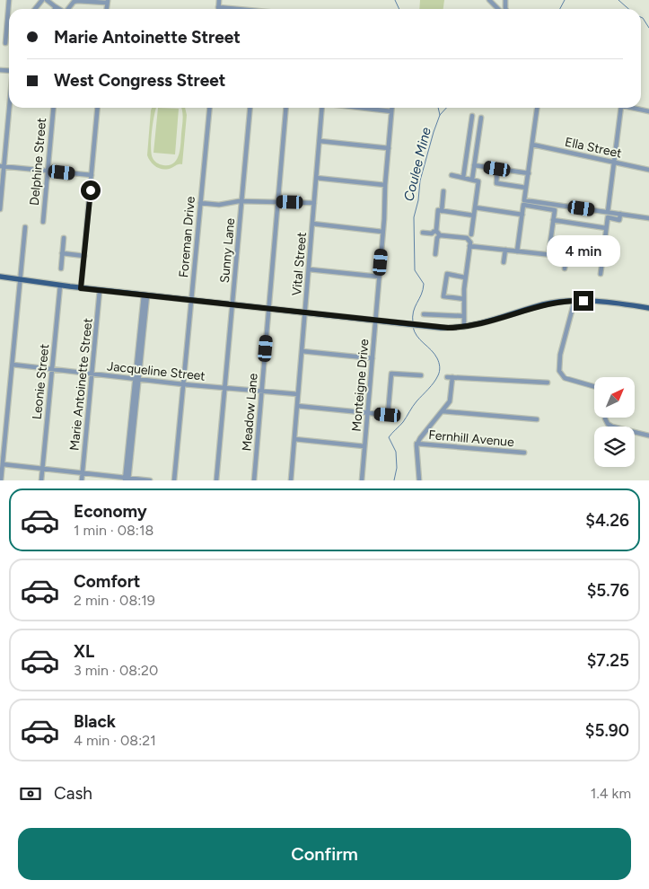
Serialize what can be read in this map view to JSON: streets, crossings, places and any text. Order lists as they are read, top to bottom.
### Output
{
  "streets": {
    "street": [
      "Ella Street",
      "Delphine Street",
      "Foreman Drive",
      "Sunny Lane",
      "Vital Street",
      "Jacqueline Street",
      "Leonie Street",
      "Marie Antoinette Street",
      "Monteigne Drive",
      "Meadow Lane",
      "Fernhill Avenue"
    ]
  },
  "crossings": [
    ["Foreman Drive", "Jacqueline Street"],
    ["Sunny Lane", "Jacqueline Street"],
    ["Vital Street", "Jacqueline Street"],
    ["Jacqueline Street", "Leonie Street"],
    ["Jacqueline Street", "Marie Antoinette Street"],
    ["Jacqueline Street", "Meadow Lane"]
  ],
  "water": ["Coulee Mine"],
  "north": "top right",
  "page": {
    "banner": ["Marie Antoinette Street", "West Congress Street"],
    "bubble": "4 min",
    "list": [
      {
        "name": "Economy",
        "note": "1 min · 08:18",
        "value": "$4.26"
      },
      {
        "name": "Comfort",
        "note": "2 min · 08:19",
        "value": "$5.76"
      },
      {
        "name": "XL",
        "note": "3 min · 08:20",
        "value": "$7.25"
      },
      {
        "name": "Black",
        "note": "4 min · 08:21",
        "value": "$5.90"
      }
    ],
    "pay": ["Cash", "1.4 km"],
    "buttons": "Confirm"
  }
}
